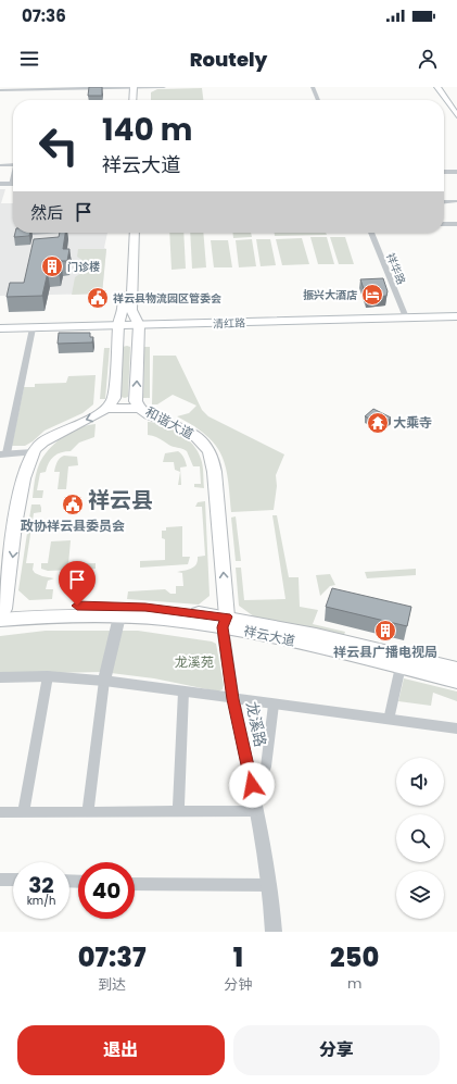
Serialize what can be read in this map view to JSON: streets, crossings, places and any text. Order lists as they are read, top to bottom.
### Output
{
  "streets": {
    "highway": ["祥云大道"],
    "main road": ["清红路", "和谐大道"],
    "street": ["祥华路", "龙溪路"]
  },
  "crossings": [
    ["祥华路", "清红路"],
    ["清红路", "和谐大道"],
    ["和谐大道", "祥云大道"],
    ["和谐大道", "龙溪路"],
    ["祥云大道", "龙溪路"]
  ],
  "one_way": ["和谐大道"],
  "districts": ["祥云县"],
  "parks": ["龙溪苑"],
  "places": {
    "building": ["门诊楼", "祥云县广播电视局"],
    "hotel": ["振兴大酒店"],
    "public building": ["祥云县物流园区管委会", "政协祥云县委员会"],
    "temple": ["大乘寺"]
  },
  "page": {
    "status": "07:36",
    "header": "Routely",
    "turn": ["140 m", "祥云大道"],
    "then": "然后",
    "speed": "32 km/h",
    "limit": "40",
    "eta": [
      "07:37",
      "到达",
      "1",
      "分钟",
      "250",
      "m"
    ],
    "buttons": ["退出", "分享"]
  }
}
